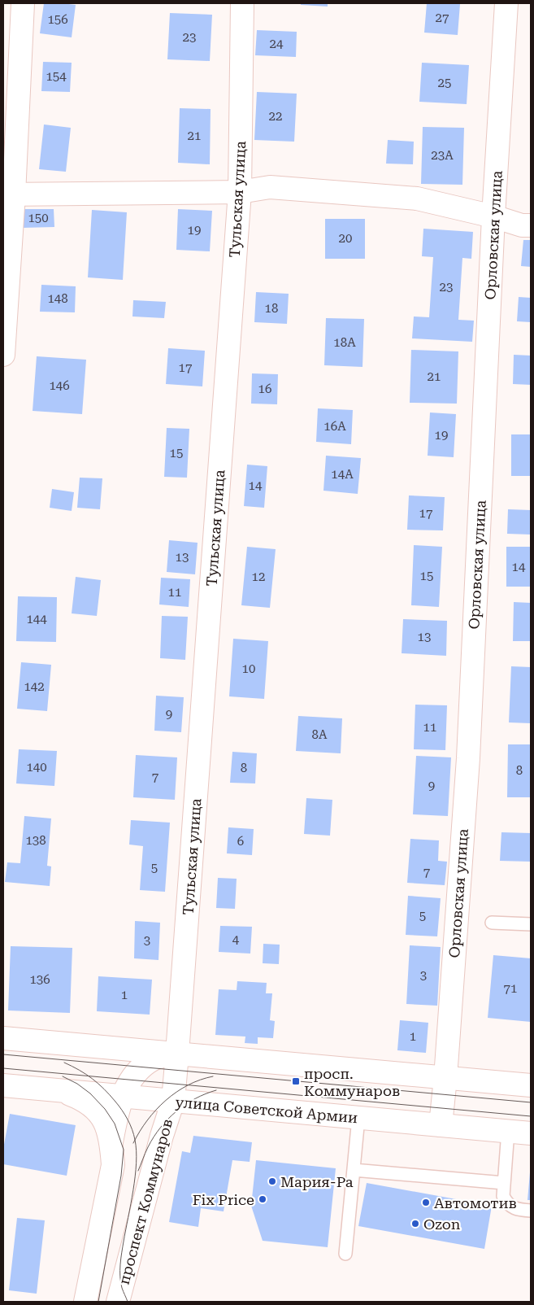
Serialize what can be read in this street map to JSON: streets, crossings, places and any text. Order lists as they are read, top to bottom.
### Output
{
  "streets": {
    "street": [
      "Тульская улица",
      "Орловская улица",
      "улица Советской Армии",
      "проспект Коммунаров"
    ]
  },
  "crossings": [
    ["Тульская улица", "улица Советской Армии"],
    ["Тульская улица", "проспект Коммунаров"],
    ["Орловская улица", "улица Советской Армии"],
    ["улица Советской Армии", "проспект Коммунаров"]
  ],
  "places": {
    "transit": ["просп. Коммунаров"],
    "other": [
      "Мария-Ра",
      "Fix Price",
      "Автомотив",
      "Ozon"
    ]
  },
  "house_numbers": [
    "27",
    "156",
    "23",
    "24",
    "154",
    "25",
    "22",
    "21",
    "23А",
    "150",
    "19",
    "20",
    "23",
    "148",
    "18",
    "18А",
    "17",
    "21",
    "146",
    "16",
    "16А",
    "19",
    "15",
    "14А",
    "14",
    "17",
    "13",
    "14",
    "15",
    "12",
    "11",
    "144",
    "13",
    "10",
    "142",
    "9",
    "11",
    "8А",
    "140",
    "8",
    "8",
    "7",
    "9",
    "138",
    "6",
    "5",
    "7",
    "5",
    "4",
    "3",
    "3",
    "136",
    "71",
    "1",
    "1"
  ]
}
